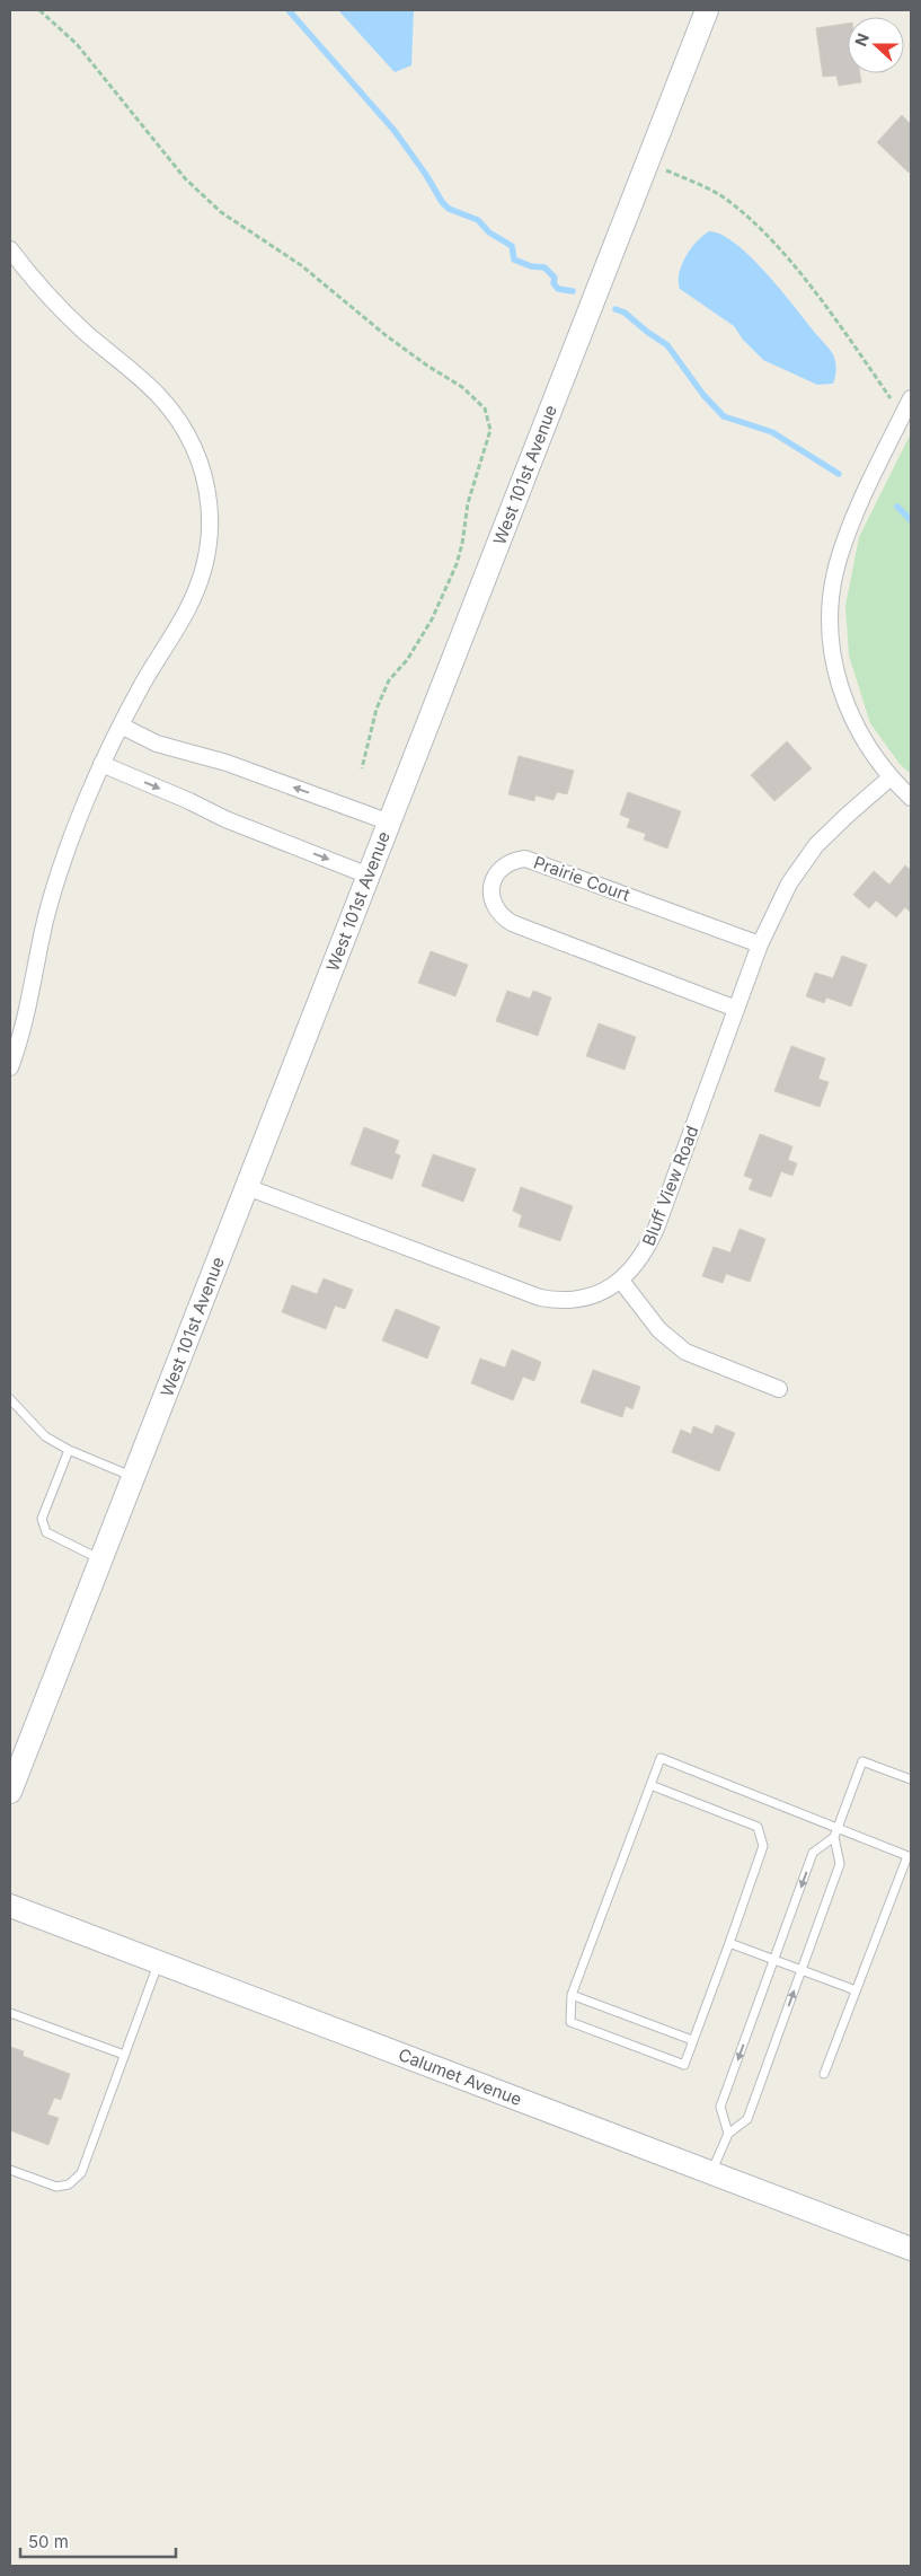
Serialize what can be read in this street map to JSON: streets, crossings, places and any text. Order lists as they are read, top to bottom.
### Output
{
  "streets": {
    "street": [
      "West 101st Avenue",
      "Prairie Court",
      "Bluff View Road",
      "Calumet Avenue"
    ]
  },
  "crossings": [
    ["West 101st Avenue", "Bluff View Road"],
    ["Prairie Court", "Bluff View Road"]
  ],
  "scale_bar": "50 m",
  "north": "left"
}
